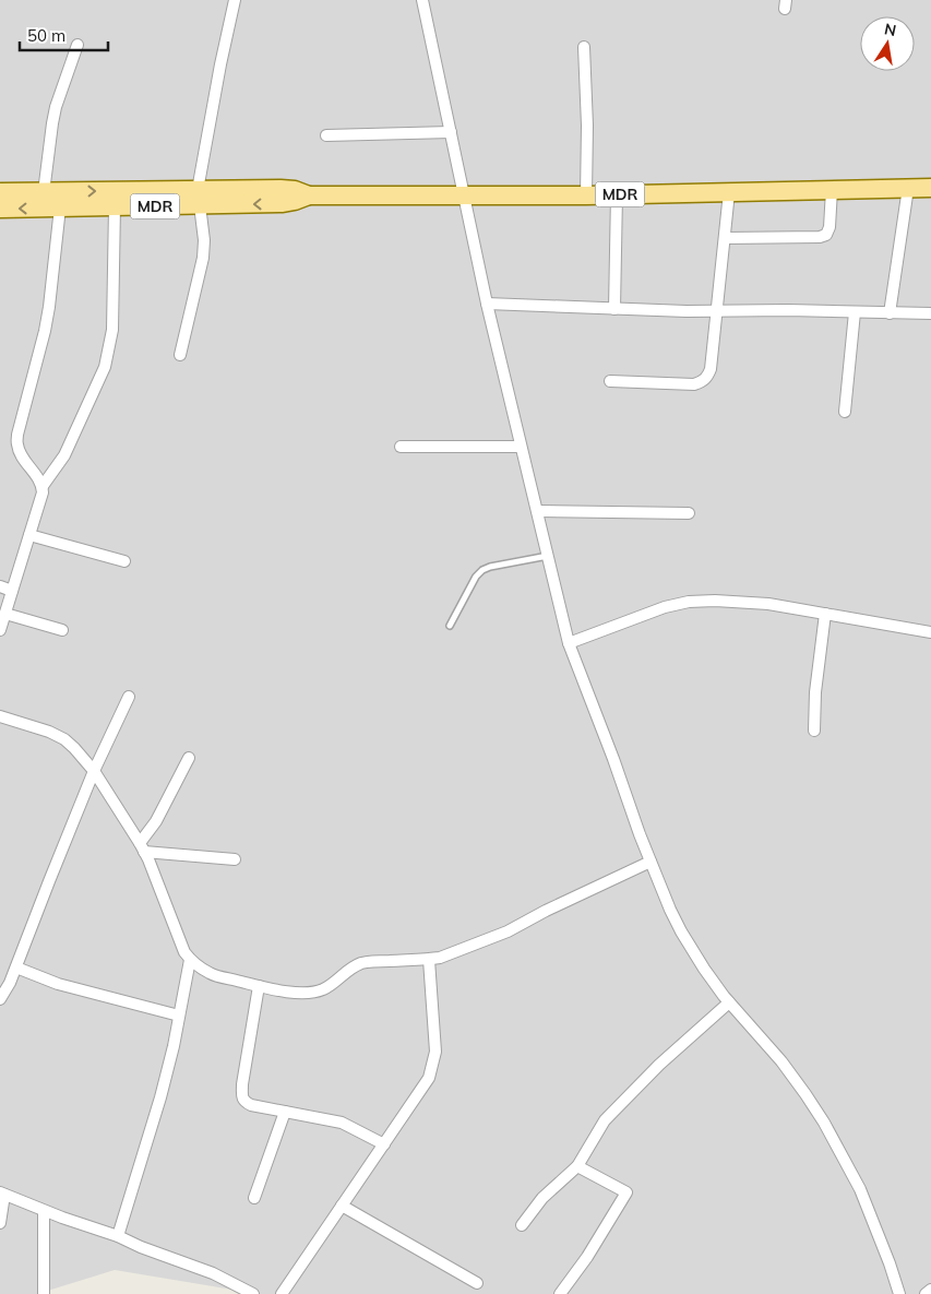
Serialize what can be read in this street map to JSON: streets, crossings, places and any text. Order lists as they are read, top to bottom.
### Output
{
  "streets": {
    "main road": ["MDR"]
  },
  "scale_bar": "50 m",
  "north": "top"
}
